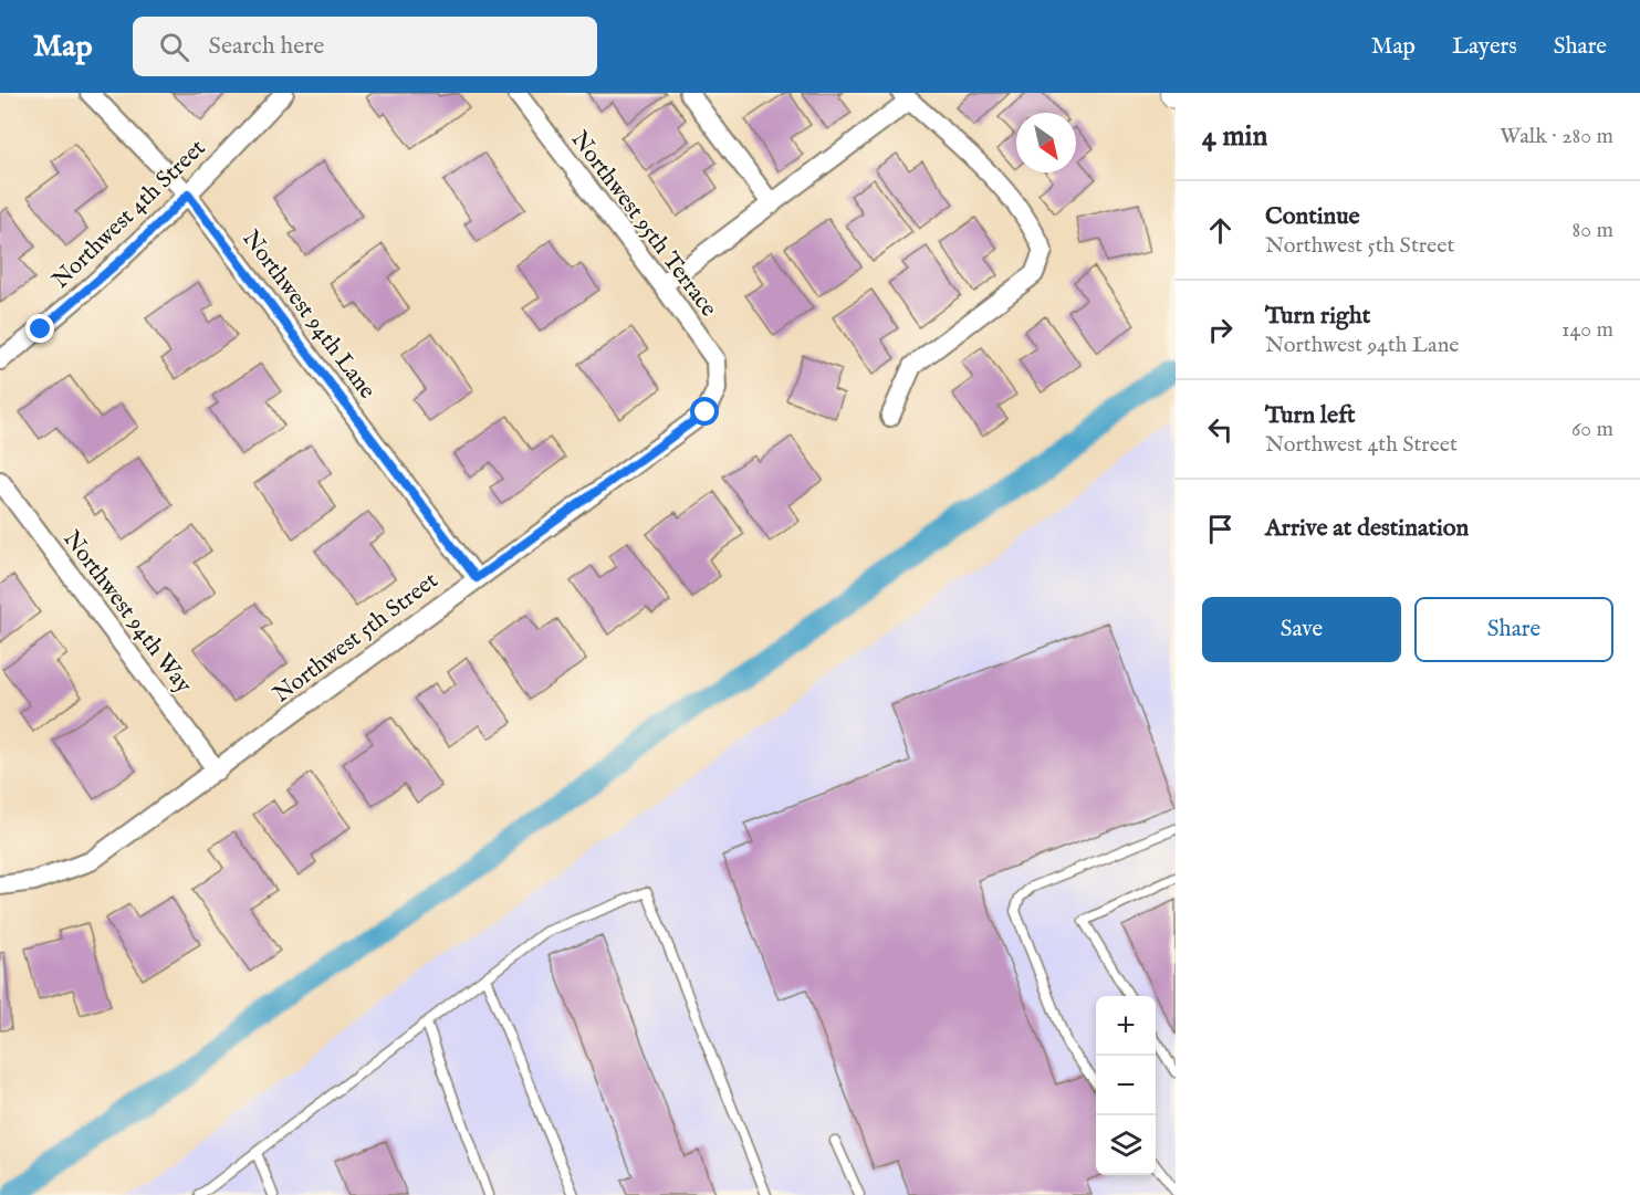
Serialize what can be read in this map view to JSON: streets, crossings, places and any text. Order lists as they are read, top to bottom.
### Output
{
  "streets": {
    "street": [
      "Northwest 4th Street",
      "Northwest 95th Terrace",
      "Northwest 94th Lane",
      "Northwest 94th Way",
      "Northwest 5th Street"
    ]
  },
  "crossings": [
    ["Northwest 4th Street", "Northwest 94th Lane"],
    ["Northwest 95th Terrace", "Northwest 5th Street"],
    ["Northwest 94th Lane", "Northwest 5th Street"],
    ["Northwest 94th Way", "Northwest 5th Street"]
  ],
  "north": "bottom right",
  "page": {
    "header": "Map",
    "search": "Search here",
    "nav": ["Map", "Layers", "Share"],
    "heading": ["4 min", "Walk · 280 m"],
    "list": [
      ["Continue", "Northwest 5th Street", "80 m"],
      ["Turn right", "Northwest 94th Lane", "140 m"],
      ["Turn left", "Northwest 4th Street", "60 m"],
      "Arrive at destination"
    ],
    "buttons": ["Save", "Share"],
    "map_buttons": ["+", "−"]
  }
}
